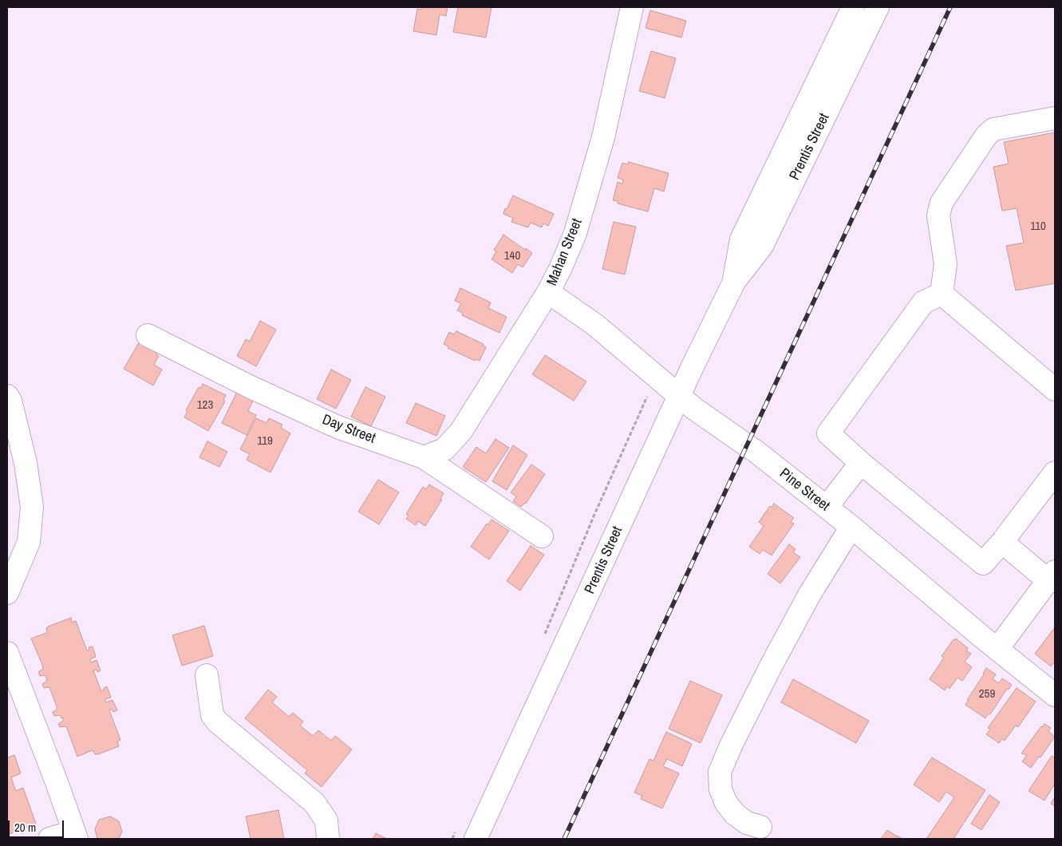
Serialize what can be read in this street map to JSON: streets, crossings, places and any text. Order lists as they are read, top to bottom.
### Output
{
  "streets": {
    "street": [
      "Prentis Street",
      "Mahan Street",
      "Day Street",
      "Pine Street"
    ]
  },
  "crossings": [
    ["Prentis Street", "Pine Street"],
    ["Mahan Street", "Day Street"],
    ["Mahan Street", "Pine Street"]
  ],
  "house_numbers": [
    "110",
    "140",
    "123",
    "119",
    "259"
  ],
  "scale_bar": "20 m"
}
